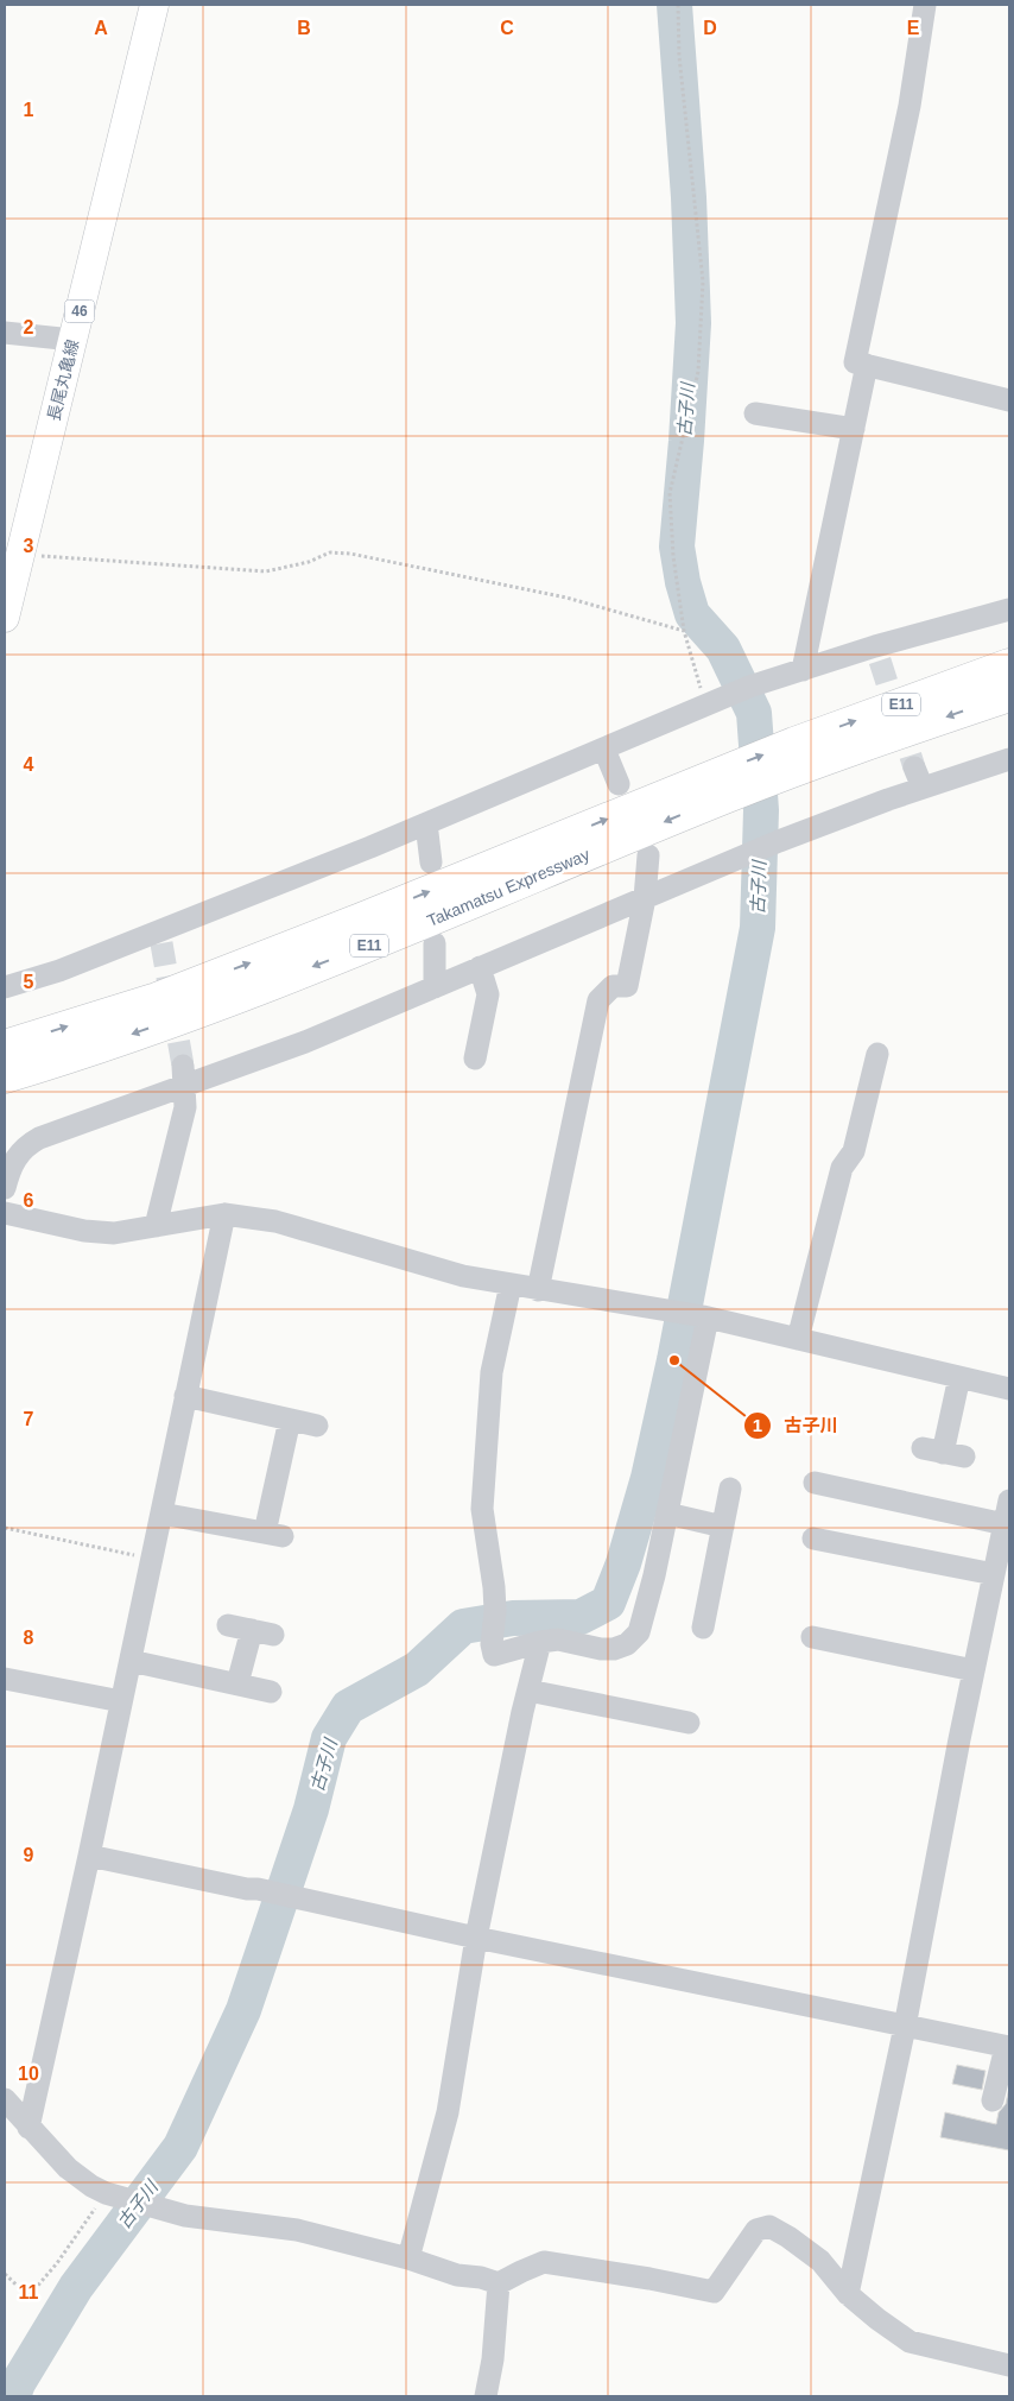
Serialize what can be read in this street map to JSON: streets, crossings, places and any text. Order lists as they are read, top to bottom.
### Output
{
  "streets": {
    "highway": ["E11", "Takamatsu Expressway"],
    "main road": ["46", "長尾丸亀線"]
  },
  "water": ["古子川"],
  "places": ["古子川"],
  "grid": {
    "columns": [
      "A",
      "B",
      "C",
      "D",
      "E"
    ],
    "rows": [
      "1",
      "2",
      "3",
      "4",
      "5",
      "6",
      "7",
      "8",
      "9",
      "10",
      "11"
    ]
  }
}
